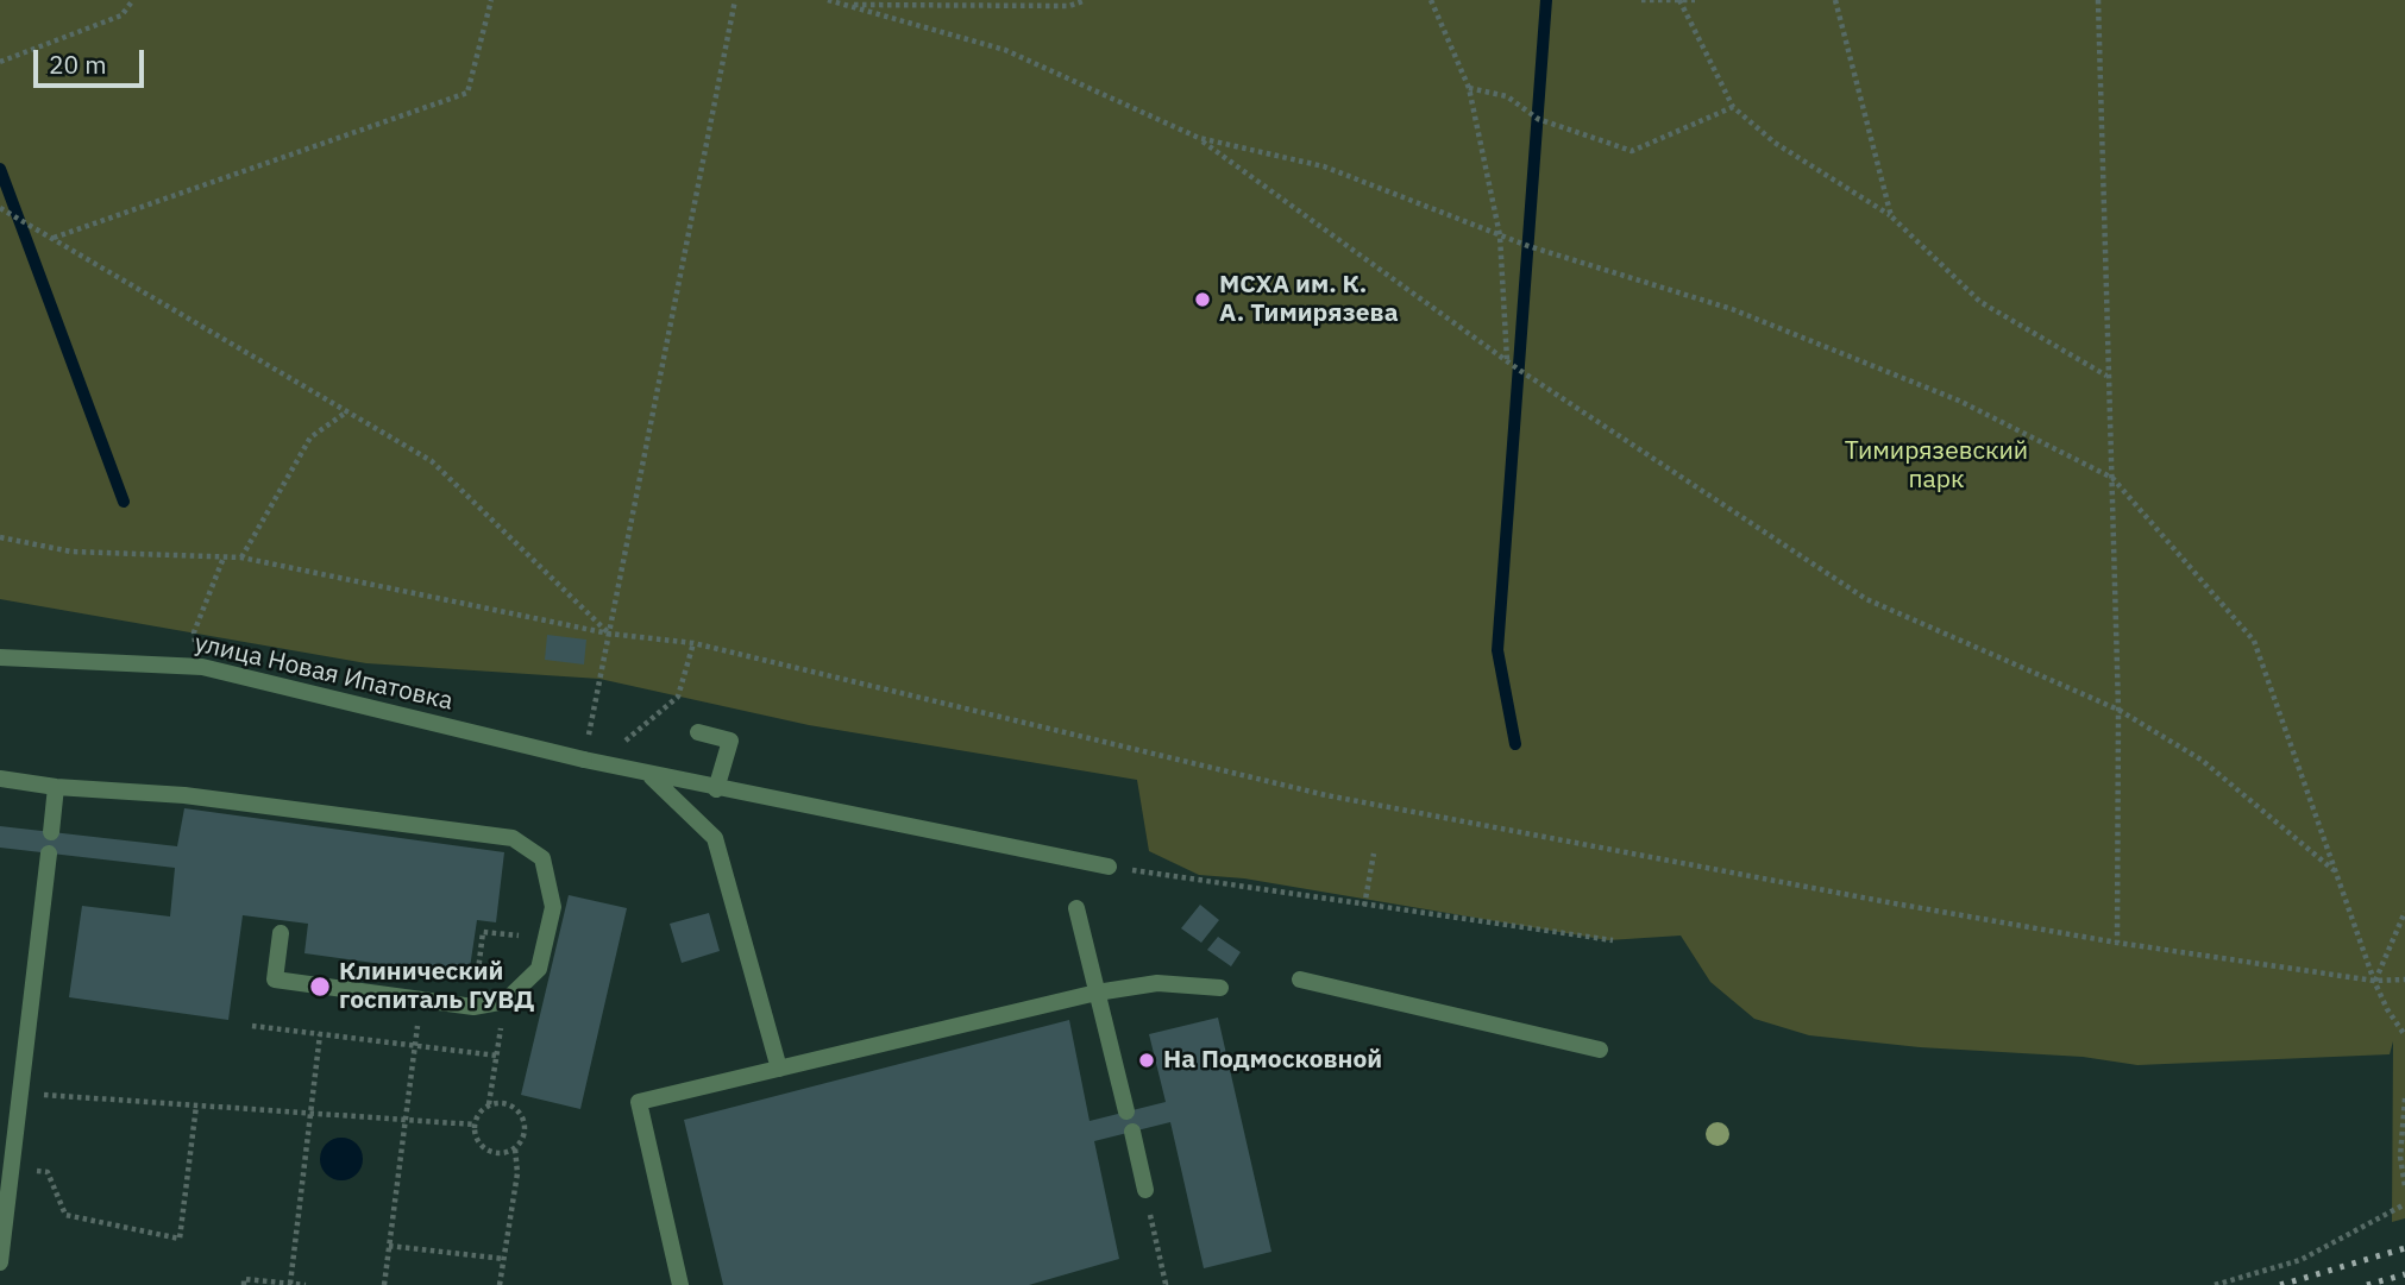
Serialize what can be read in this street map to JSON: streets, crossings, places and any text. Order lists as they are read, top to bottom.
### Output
{
  "streets": {
    "street": ["улица Новая Ипатовка"]
  },
  "parks": ["Тимирязевский парк"],
  "places": ["МСХА им. К. А. Тимирязева", "Клинический госпиталь ГУВД", "На Подмосковной"],
  "scale_bar": "20 m"
}
